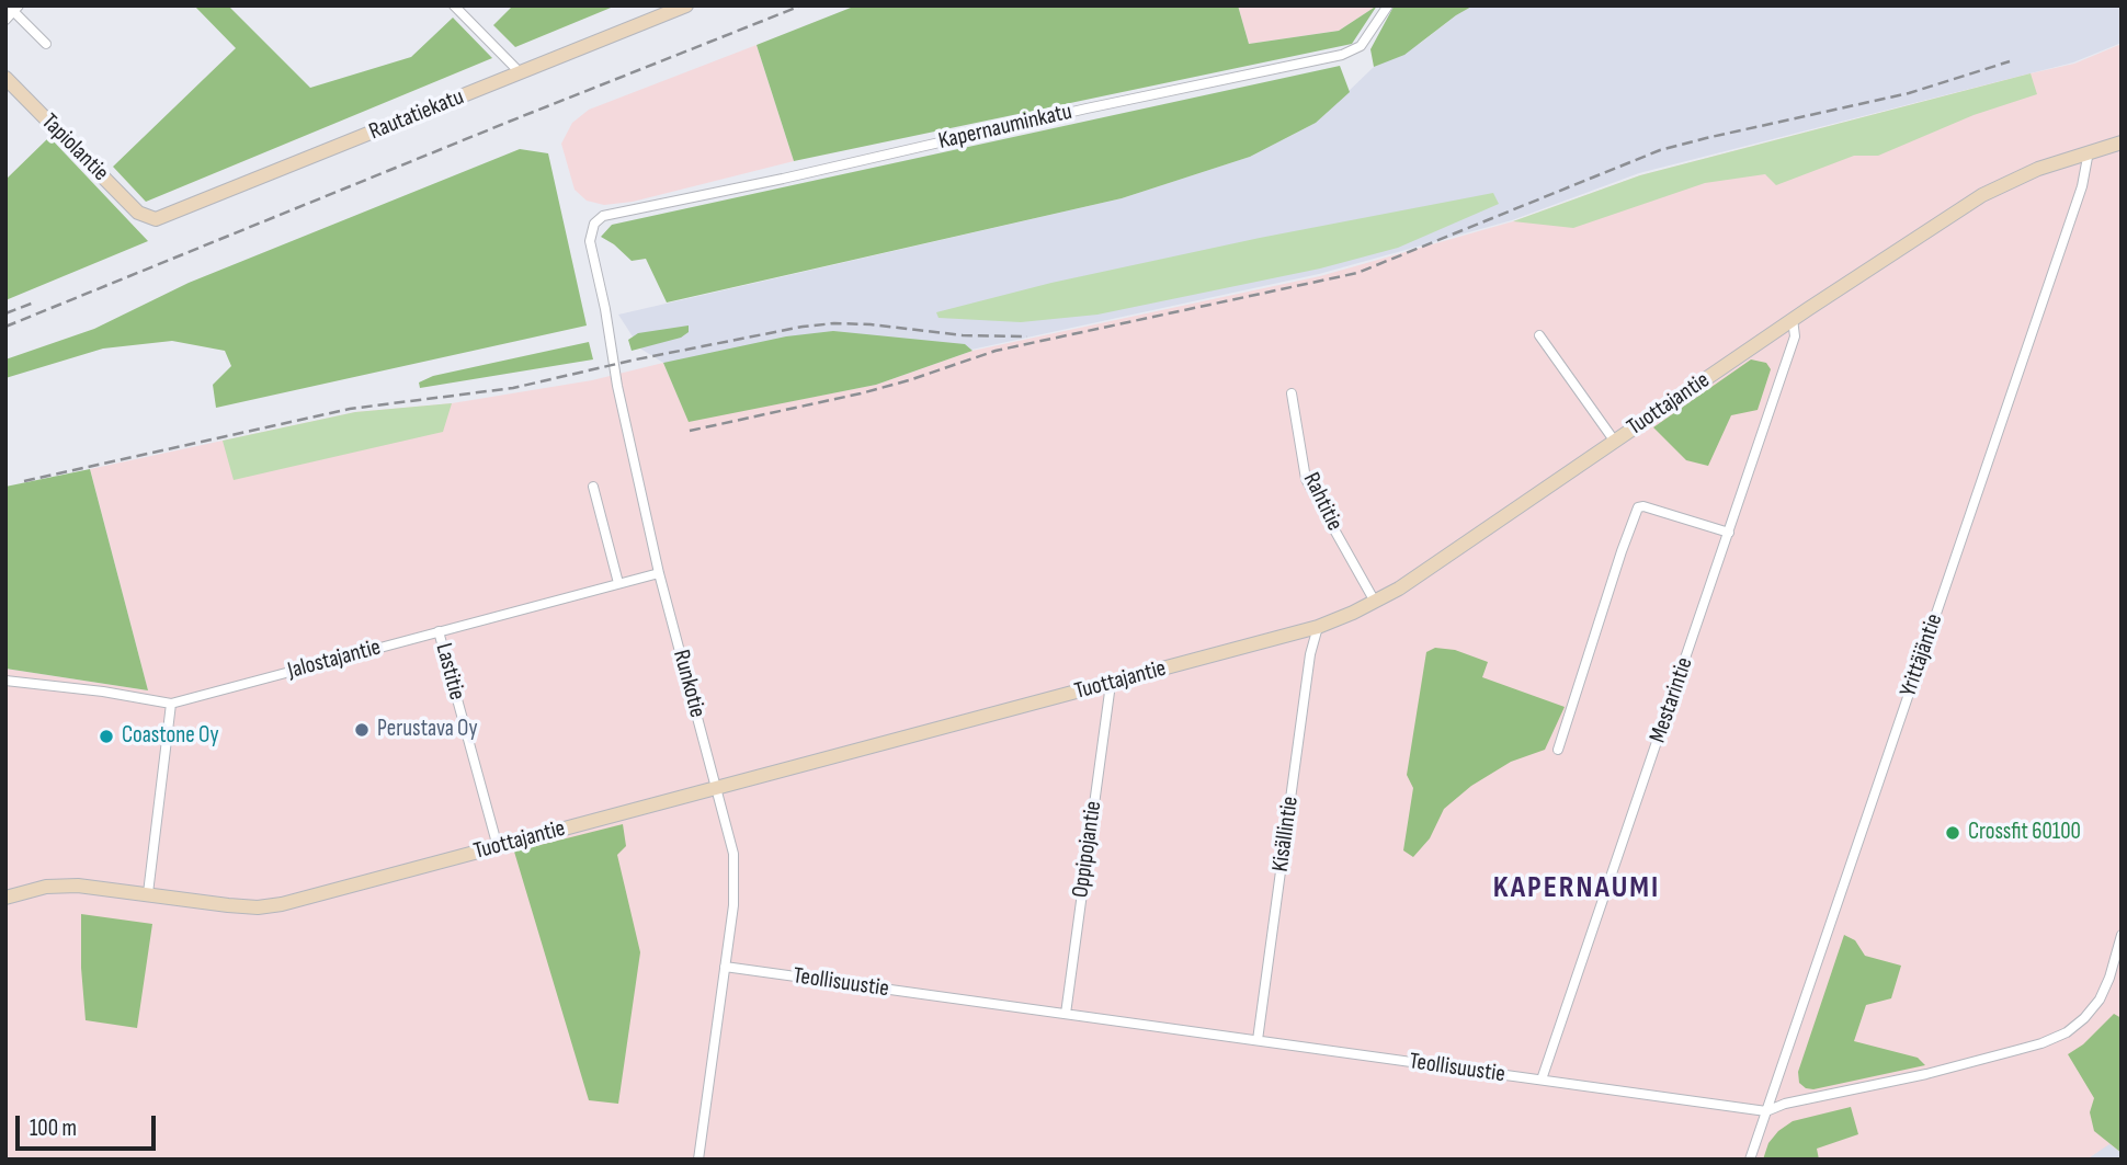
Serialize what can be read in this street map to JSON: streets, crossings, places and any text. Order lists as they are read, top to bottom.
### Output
{
  "streets": {
    "street": [
      "Rautatiekatu",
      "Kapernauminkatu",
      "Tapiolantie",
      "Tuottajantie",
      "Rahtitie",
      "Yrittäjäntie",
      "Jalostajantie",
      "Lastitie",
      "Runkotie",
      "Mestarintie",
      "Kisällintie",
      "Oppipojantie",
      "Teollisuustie"
    ]
  },
  "crossings": [
    ["Rautatiekatu", "Tapiolantie"],
    ["Kapernauminkatu", "Runkotie"],
    ["Tuottajantie", "Rahtitie"],
    ["Tuottajantie", "Yrittäjäntie"],
    ["Tuottajantie", "Lastitie"],
    ["Tuottajantie", "Runkotie"],
    ["Tuottajantie", "Mestarintie"],
    ["Tuottajantie", "Kisällintie"],
    ["Tuottajantie", "Oppipojantie"],
    ["Yrittäjäntie", "Teollisuustie"],
    ["Jalostajantie", "Lastitie"],
    ["Jalostajantie", "Runkotie"],
    ["Runkotie", "Teollisuustie"],
    ["Mestarintie", "Teollisuustie"],
    ["Kisällintie", "Teollisuustie"],
    ["Oppipojantie", "Teollisuustie"]
  ],
  "districts": ["KAPERNAUMI"],
  "places": ["Perustava Oy", "Coastone Oy", "Crossfit 60100"],
  "scale_bar": "100 m"
}
